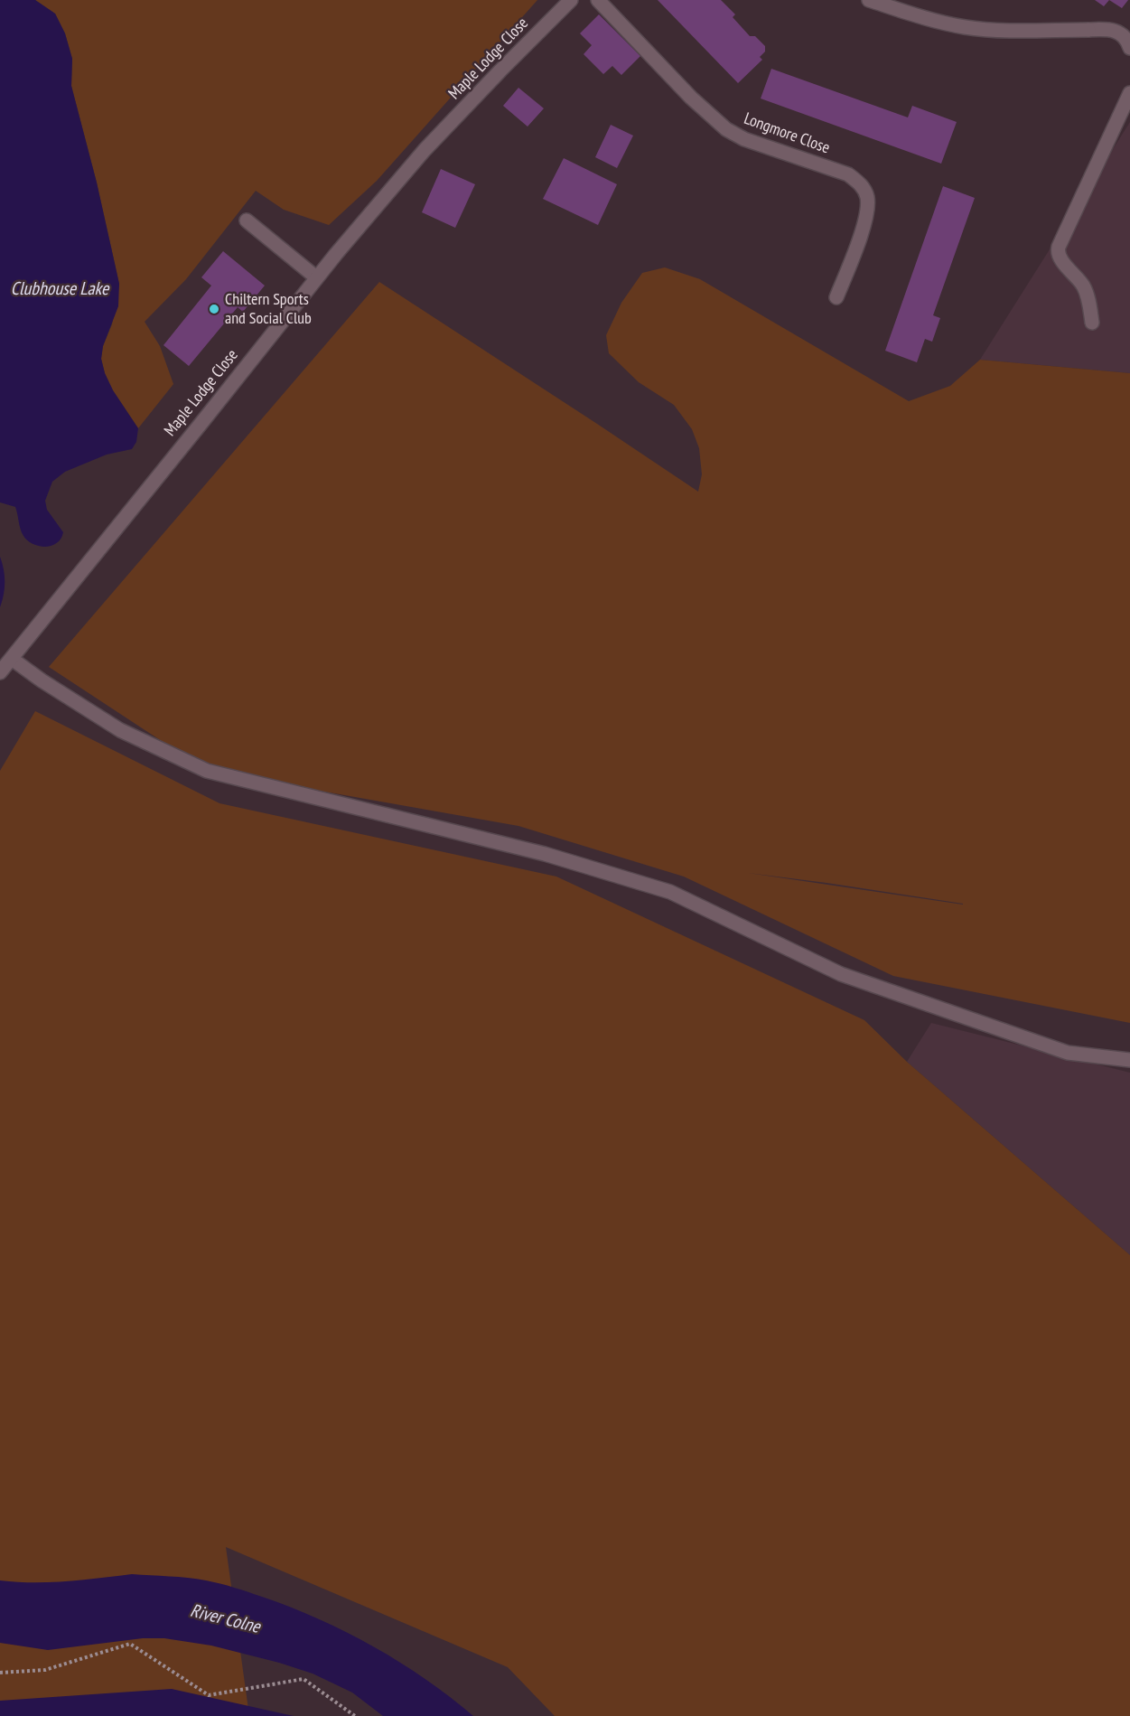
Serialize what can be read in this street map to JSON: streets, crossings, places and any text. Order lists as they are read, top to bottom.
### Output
{
  "streets": {
    "street": ["Maple Lodge Close", "Longmore Close"]
  },
  "water": ["Clubhouse Lake", "River Colne"],
  "places": ["Chiltern Sports and Social Club"]
}
